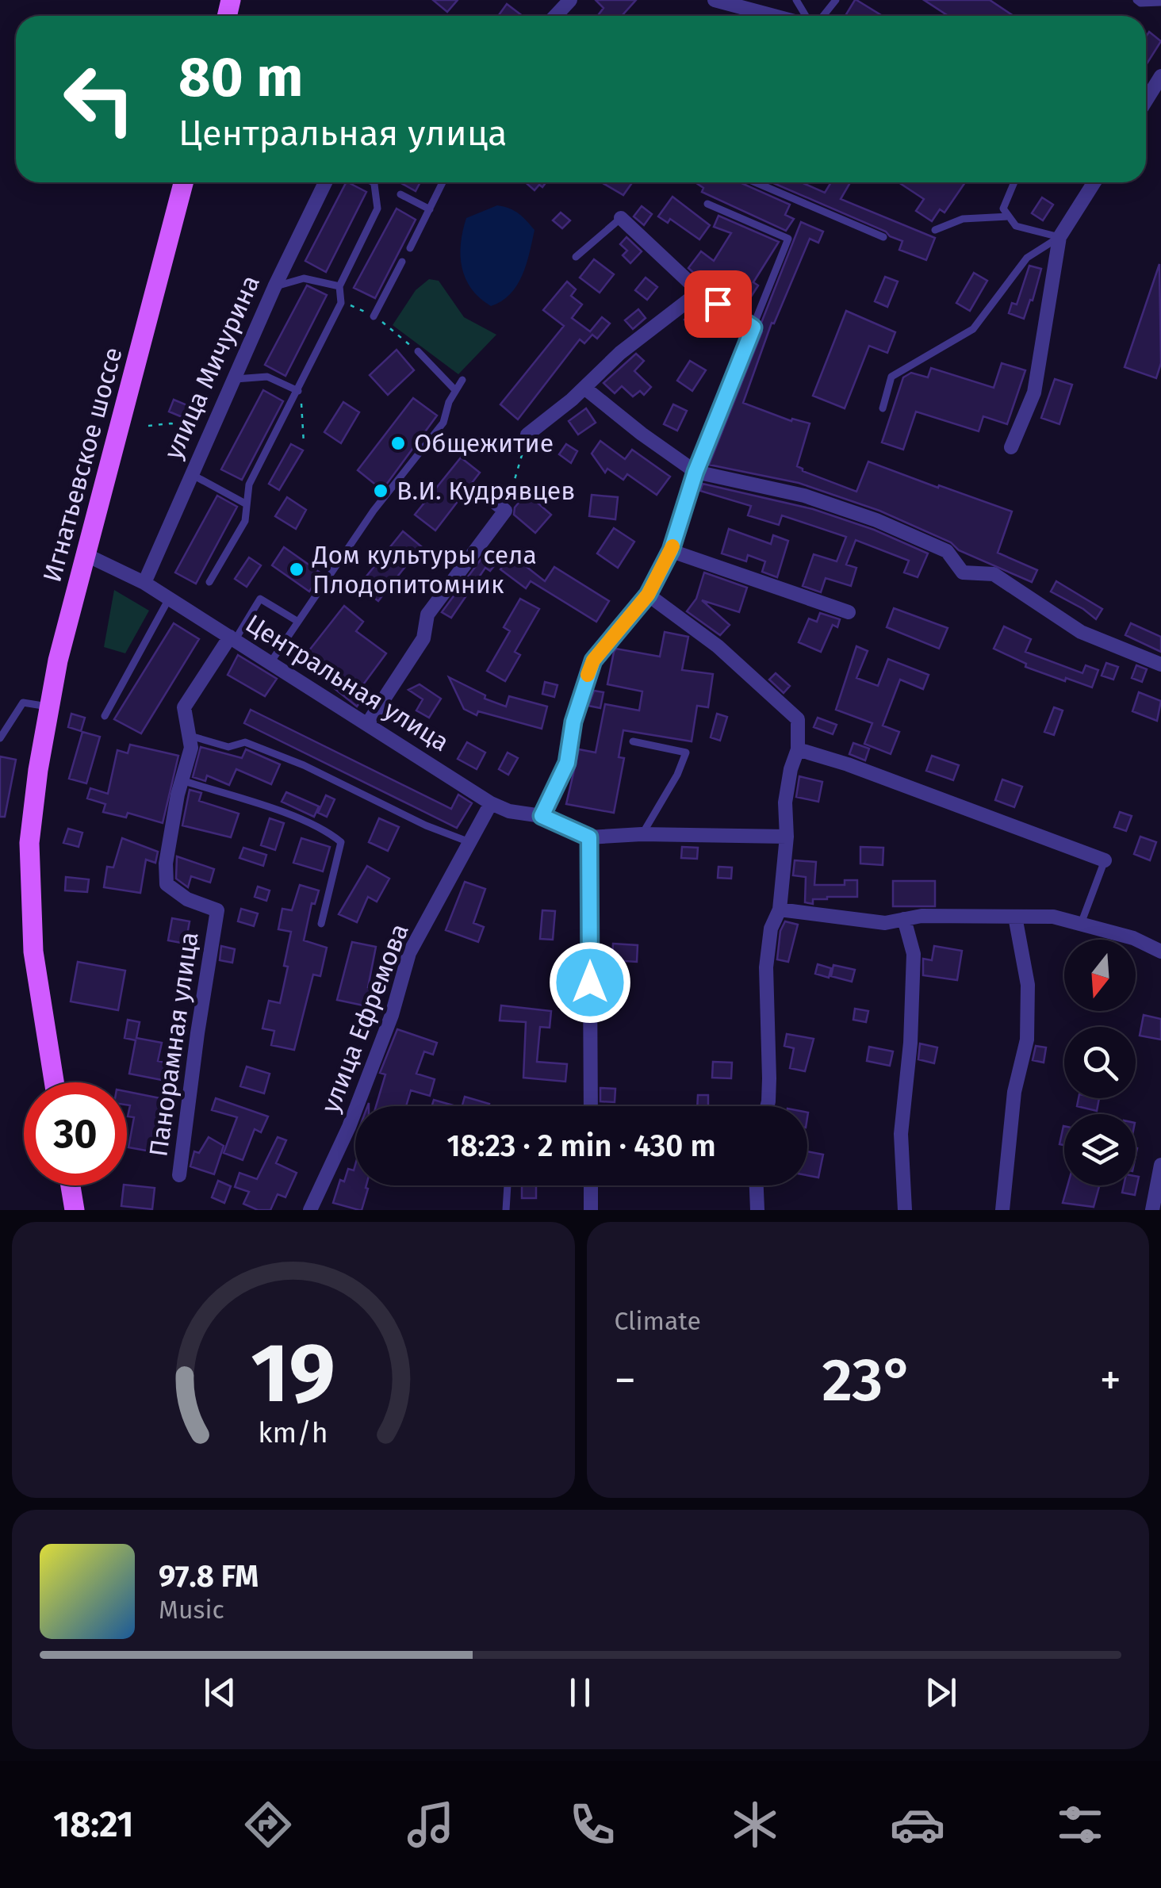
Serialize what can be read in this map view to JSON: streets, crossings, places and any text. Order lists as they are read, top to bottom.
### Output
{
  "streets": {
    "main road": ["Игнатьевское шоссе"],
    "street": [
      "улица Мичурина",
      "Центральная улица",
      "улица Ефремова",
      "Панорамная улица"
    ]
  },
  "crossings": [
    ["улица Мичурина", "Центральная улица"],
    ["Игнатьевское шоссе", "Центральная улица"],
    ["Центральная улица", "улица Ефремова"],
    ["Центральная улица", "Панорамная улица"]
  ],
  "places": ["Общежитие", "В.И. Кудрявцев", "Дом культуры села Плодопитомник"],
  "north": "bottom",
  "page": {
    "turn": ["80 m", "Центральная улица"],
    "limit": "30",
    "trip": "18:23 · 2 min · 430 m",
    "tile": "Climate",
    "heat": ["−", "23°", "+"],
    "song": ["97.8 FM", "Music"],
    "tabs": "18:21",
    "gauge": ["19", "km/h"]
  }
}
